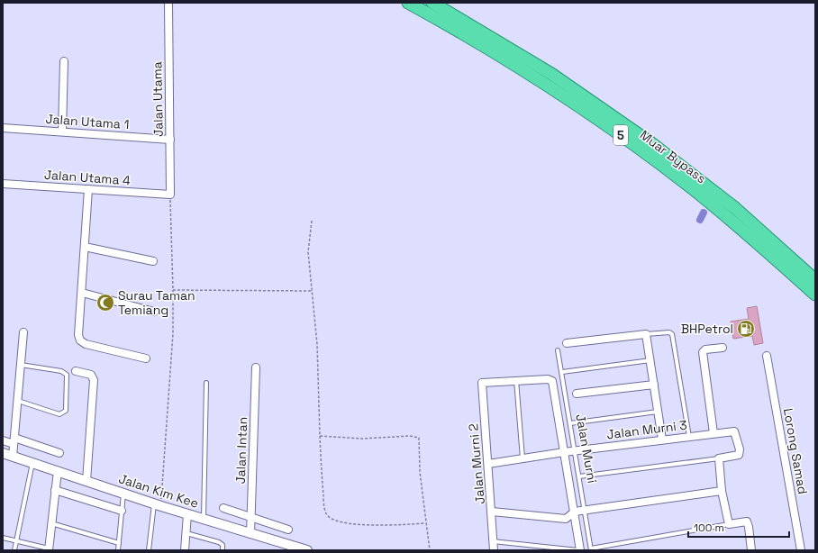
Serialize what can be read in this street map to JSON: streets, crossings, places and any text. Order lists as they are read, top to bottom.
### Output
{
  "streets": {
    "highway": ["5", "Muar Bypass"],
    "street": [
      "Jalan Utama",
      "Jalan Utama 1",
      "Jalan Utama 4",
      "Jalan Murni 3",
      "Jalan Murni",
      "Jalan Intan",
      "Lorong Samad",
      "Jalan Murni 2",
      "Jalan Kim Kee"
    ]
  },
  "crossings": [
    ["Jalan Utama", "Jalan Utama 1"],
    ["Jalan Utama", "Jalan Utama 4"],
    ["Jalan Murni 3", "Jalan Murni"],
    ["Jalan Murni 3", "Jalan Murni 2"],
    ["Jalan Murni", "Jalan Murni 2"],
    ["Jalan Intan", "Jalan Kim Kee"]
  ],
  "places": {
    "mosque": ["Surau Taman Temiang"],
    "fuel station": ["BHPetrol"]
  },
  "scale_bar": "100 m"
}
